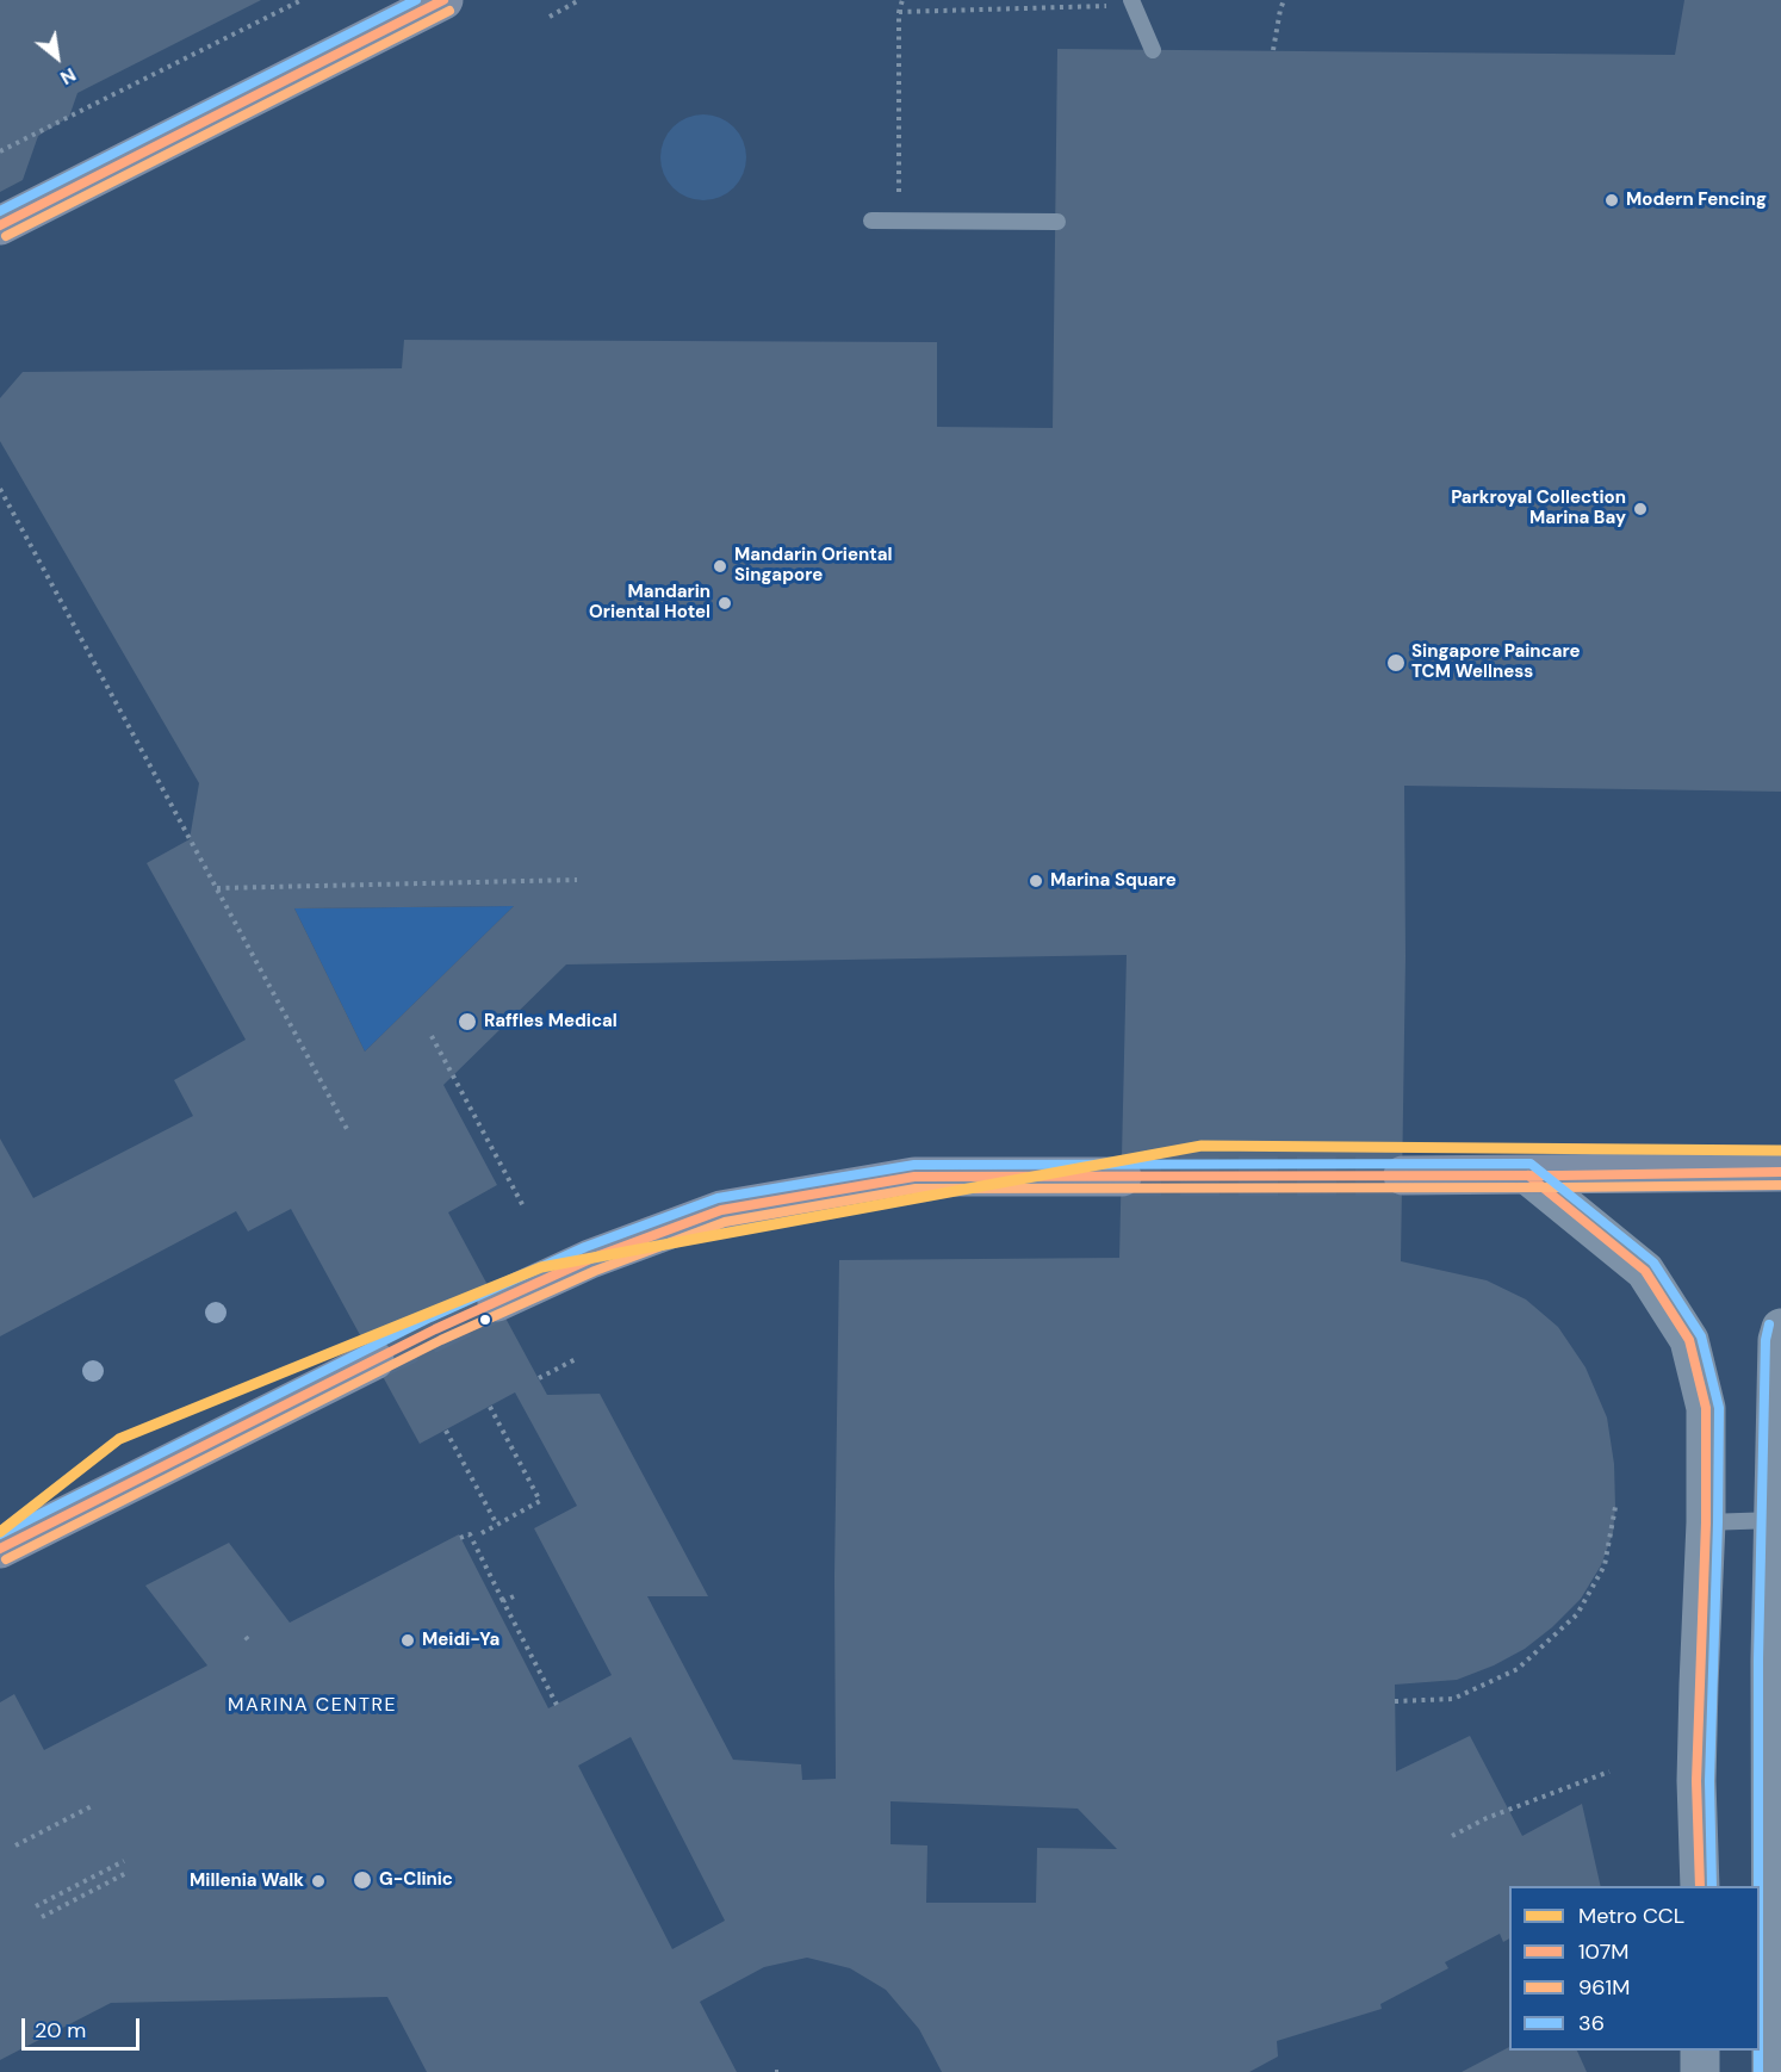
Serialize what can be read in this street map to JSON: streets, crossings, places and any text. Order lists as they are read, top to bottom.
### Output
{
  "districts": ["MARINA CENTRE"],
  "places": [
    "Modern Fencing",
    "Parkroyal Collection Marina Bay",
    "Mandarin Oriental Singapore",
    "Mandarin Oriental Hotel",
    "Singapore Paincare TCM Wellness",
    "Marina Square",
    "Raffles Medical",
    "Meidi-Ya",
    "G-Clinic",
    "Millenia Walk"
  ],
  "lines": [
    "transit line 107M",
    "transit line 36",
    "transit line 961M",
    "metro line CCL"
  ],
  "legend": [
    "Metro CCL",
    "107M",
    "961M",
    "36"
  ],
  "scale_bar": "20 m",
  "north": "bottom right"
}
